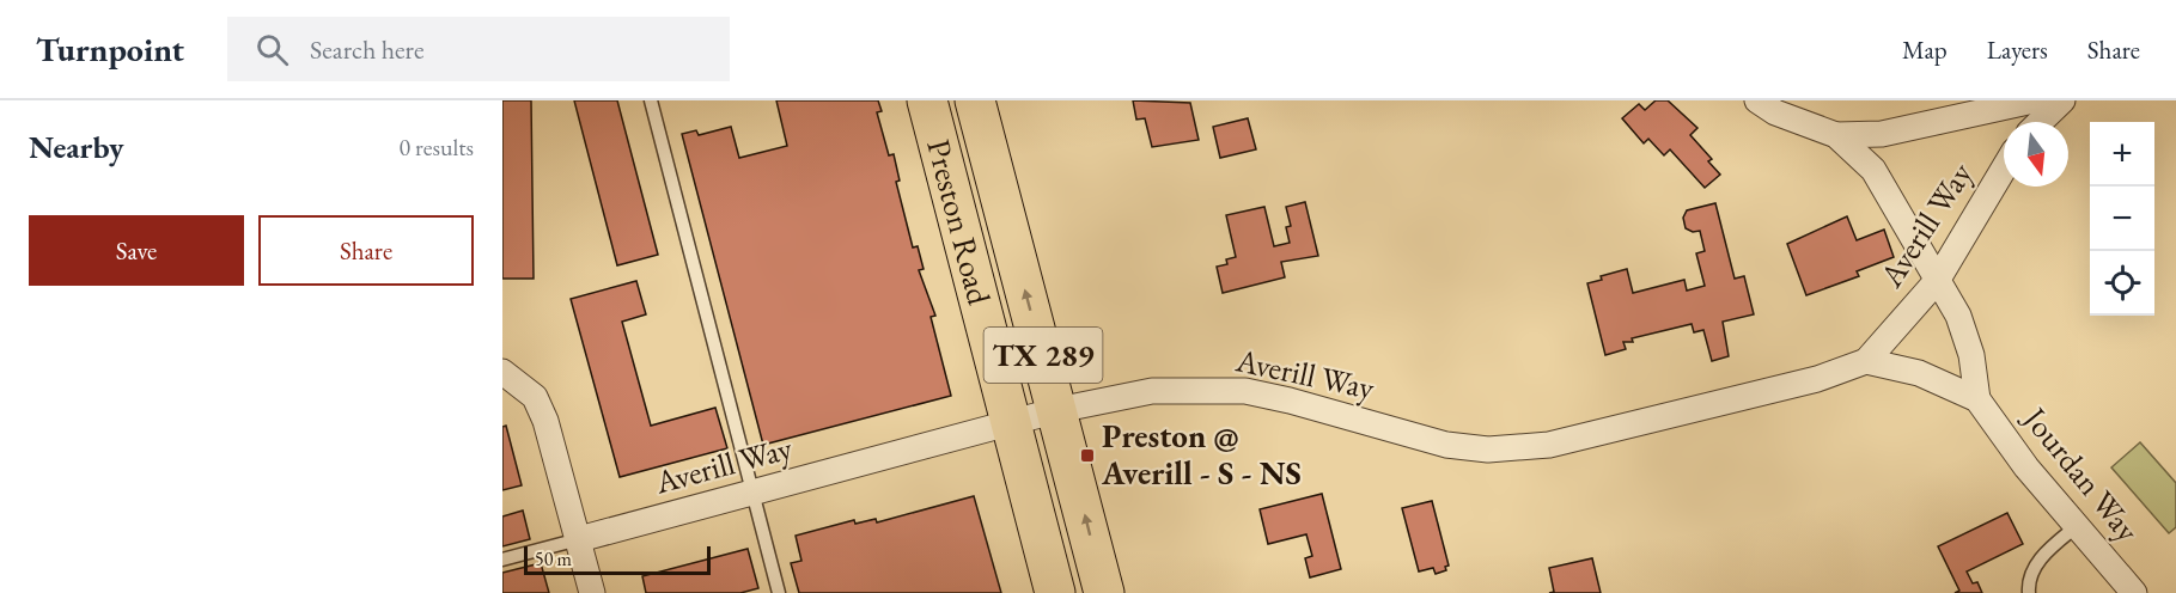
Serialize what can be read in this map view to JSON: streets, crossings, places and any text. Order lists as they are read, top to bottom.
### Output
{
  "streets": {
    "main road": ["Preston Road", "TX 289"],
    "street": ["Averill Way", "Jourdan Way"]
  },
  "crossings": [
    ["Preston Road", "Averill Way"],
    ["Averill Way", "Jourdan Way"]
  ],
  "places": {
    "transit": ["Preston @ Averill - S - NS"]
  },
  "scale_bar": "50 m",
  "north": "bottom",
  "page": {
    "header": "Turnpoint",
    "search": "Search here",
    "nav": ["Map", "Layers", "Share"],
    "heading": ["Nearby", "0 results"],
    "map_buttons": ["+", "−"],
    "buttons": ["Save", "Share"],
    "scale": "50 m"
  }
}
